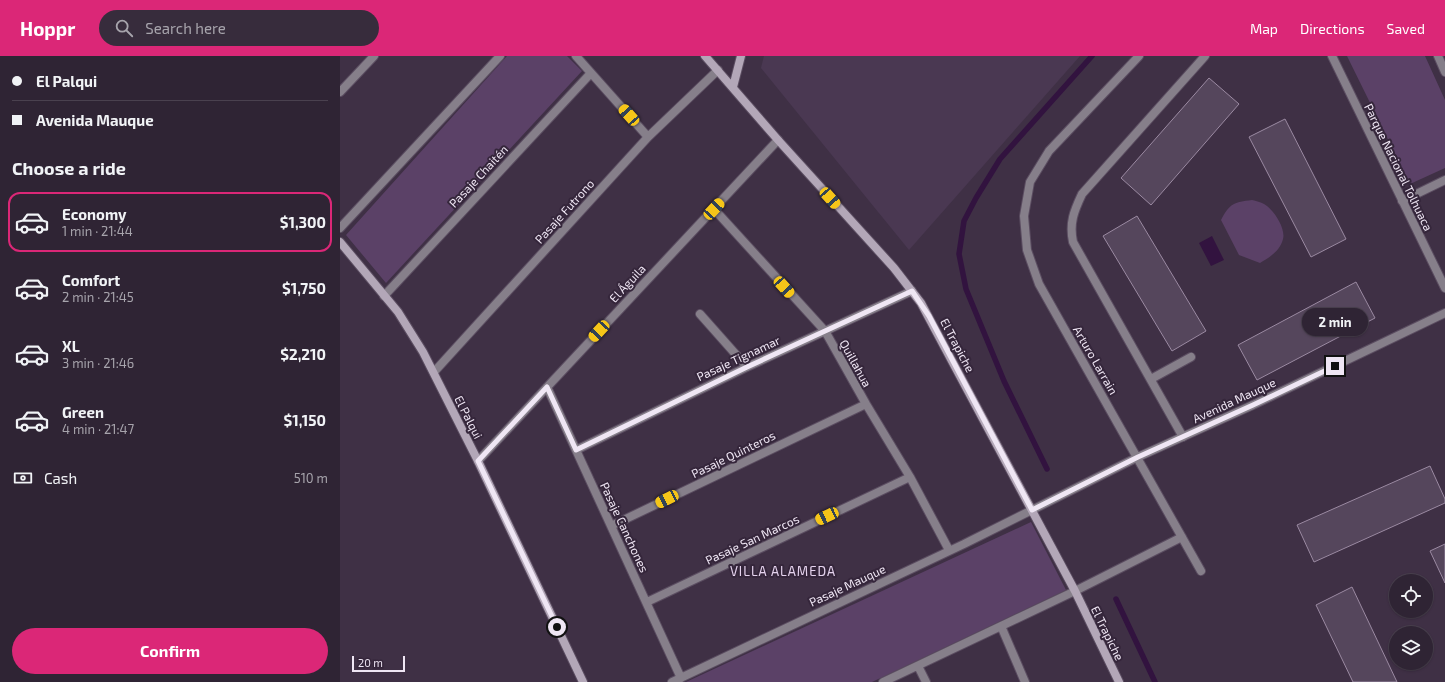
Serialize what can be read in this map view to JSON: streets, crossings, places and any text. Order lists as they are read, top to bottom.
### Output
{
  "streets": {
    "street": [
      "Parque Nacional Tolhuaca",
      "Pasaje Chaitén",
      "Pasaje Futrono",
      "El Águila",
      "El Trapiche",
      "Pasaje Tignamar",
      "Arturo Larrain",
      "Quillahua",
      "Avenida Mauque",
      "El Palqui",
      "Pasaje Quinteros",
      "Pasaje Canchones",
      "Pasaje San Marcos",
      "Pasaje Mauque"
    ]
  },
  "crossings": [
    ["Pasaje Chaitén", "El Palqui"],
    ["Pasaje Futrono", "El Trapiche"],
    ["Pasaje Futrono", "El Palqui"],
    ["El Águila", "El Trapiche"],
    ["El Águila", "Quillahua"],
    ["El Águila", "El Palqui"],
    ["El Águila", "Pasaje Canchones"],
    ["El Trapiche", "Pasaje Tignamar"],
    ["El Trapiche", "Avenida Mauque"],
    ["El Trapiche", "Pasaje Mauque"],
    ["Pasaje Tignamar", "Quillahua"],
    ["Pasaje Tignamar", "Pasaje Canchones"],
    ["Arturo Larrain", "Avenida Mauque"],
    ["Quillahua", "Pasaje Quinteros"],
    ["Quillahua", "Pasaje San Marcos"],
    ["Quillahua", "Pasaje Mauque"],
    ["Avenida Mauque", "Pasaje Mauque"],
    ["Pasaje Quinteros", "Pasaje Canchones"],
    ["Pasaje Canchones", "Pasaje San Marcos"],
    ["Pasaje Canchones", "Pasaje Mauque"]
  ],
  "districts": ["VILLA ALAMEDA"],
  "scale_bar": "20 m",
  "page": {
    "header": "Hoppr",
    "search": "Search here",
    "nav": ["Map", "Directions", "Saved"],
    "banner": ["El Palqui", "Avenida Mauque"],
    "heading": "Choose a ride",
    "list": [
      {
        "name": "Economy",
        "note": "1 min · 21:44",
        "value": "$1,300"
      },
      {
        "name": "Comfort",
        "note": "2 min · 21:45",
        "value": "$1,750"
      },
      {
        "name": "XL",
        "note": "3 min · 21:46",
        "value": "$2,210"
      },
      {
        "name": "Green",
        "note": "4 min · 21:47",
        "value": "$1,150"
      }
    ],
    "bubble": "2 min",
    "pay": ["Cash", "510 m"],
    "buttons": "Confirm",
    "scale": "20 m"
  }
}
